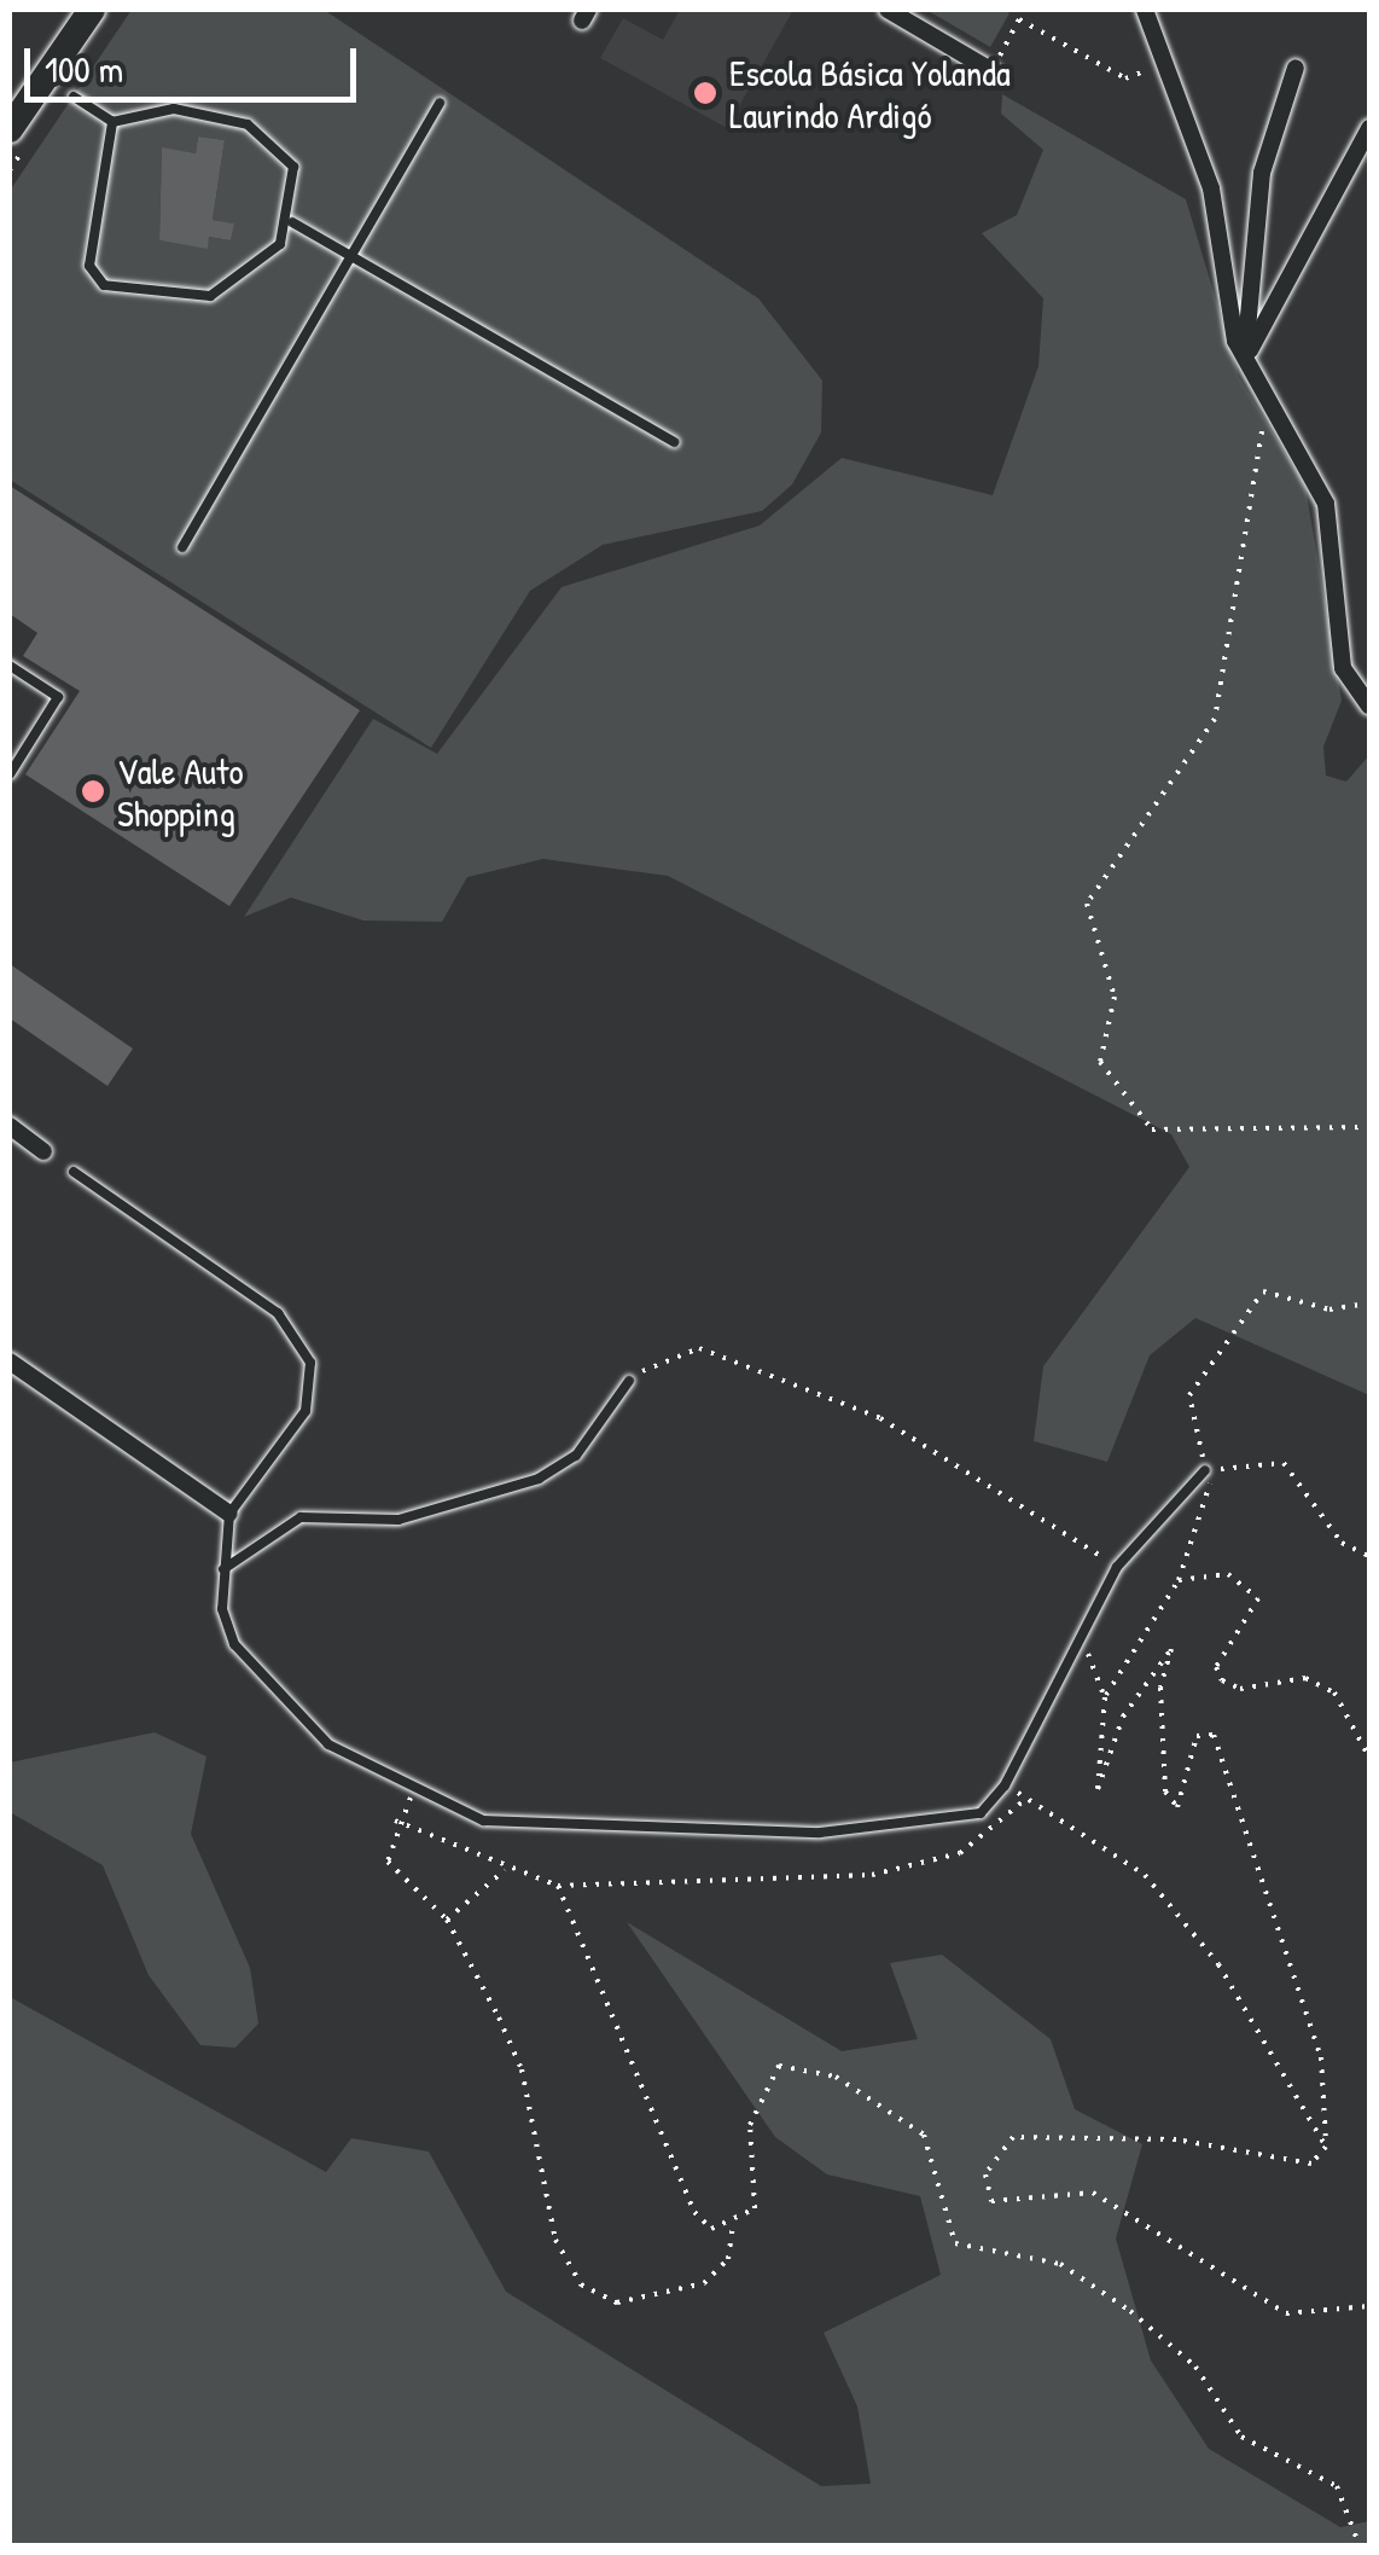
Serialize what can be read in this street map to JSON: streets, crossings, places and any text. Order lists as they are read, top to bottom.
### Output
{
  "places": ["Escola Básica Yolanda Laurindo Ardigó", "Vale Auto Shopping"],
  "scale_bar": "100 m"
}
